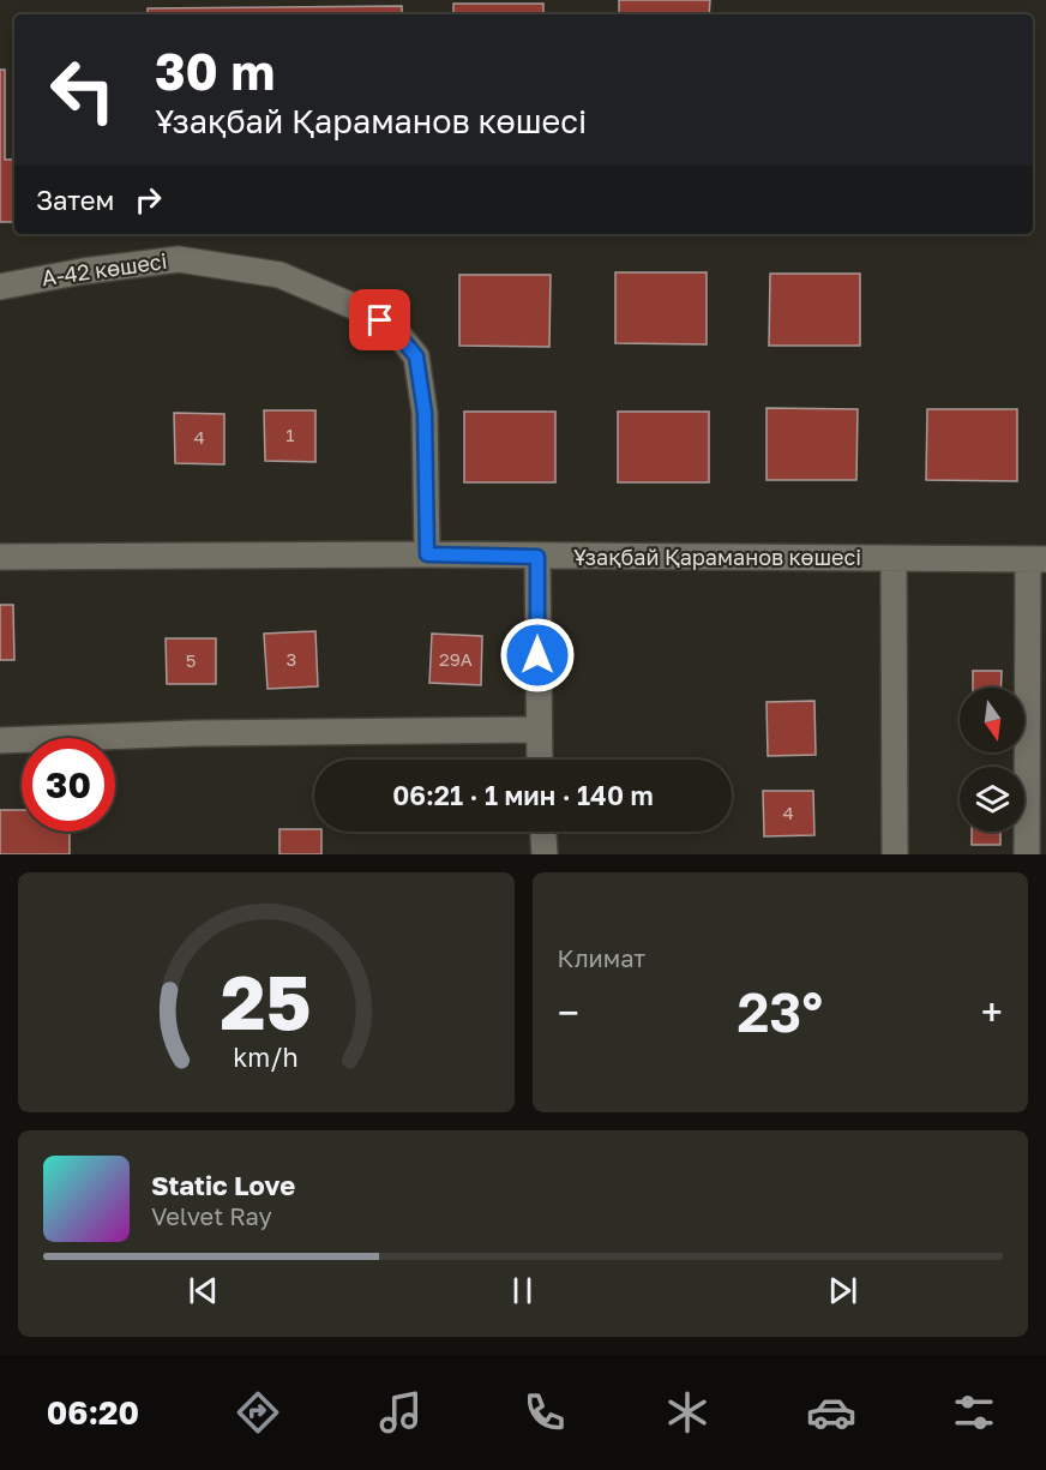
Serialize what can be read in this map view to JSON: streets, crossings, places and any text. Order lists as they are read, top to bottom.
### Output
{
  "streets": {
    "street": ["А-42 көшесі", "Ұзақбай Қараманов көшесі"]
  },
  "crossings": [
    ["А-42 көшесі", "Ұзақбай Қараманов көшесі"]
  ],
  "house_numbers": [
    "1",
    "4",
    "3",
    "29А",
    "5",
    "4"
  ],
  "north": "bottom",
  "page": {
    "turn": ["30 m", "Ұзақбай Қараманов көшесі"],
    "then": "Затем",
    "limit": "30",
    "trip": "06:21 · 1 мин · 140 m",
    "tile": "Климат",
    "heat": ["−", "23°", "+"],
    "song": ["Static Love", "Velvet Ray"],
    "tabs": "06:20",
    "gauge": ["25", "km/h"]
  }
}
